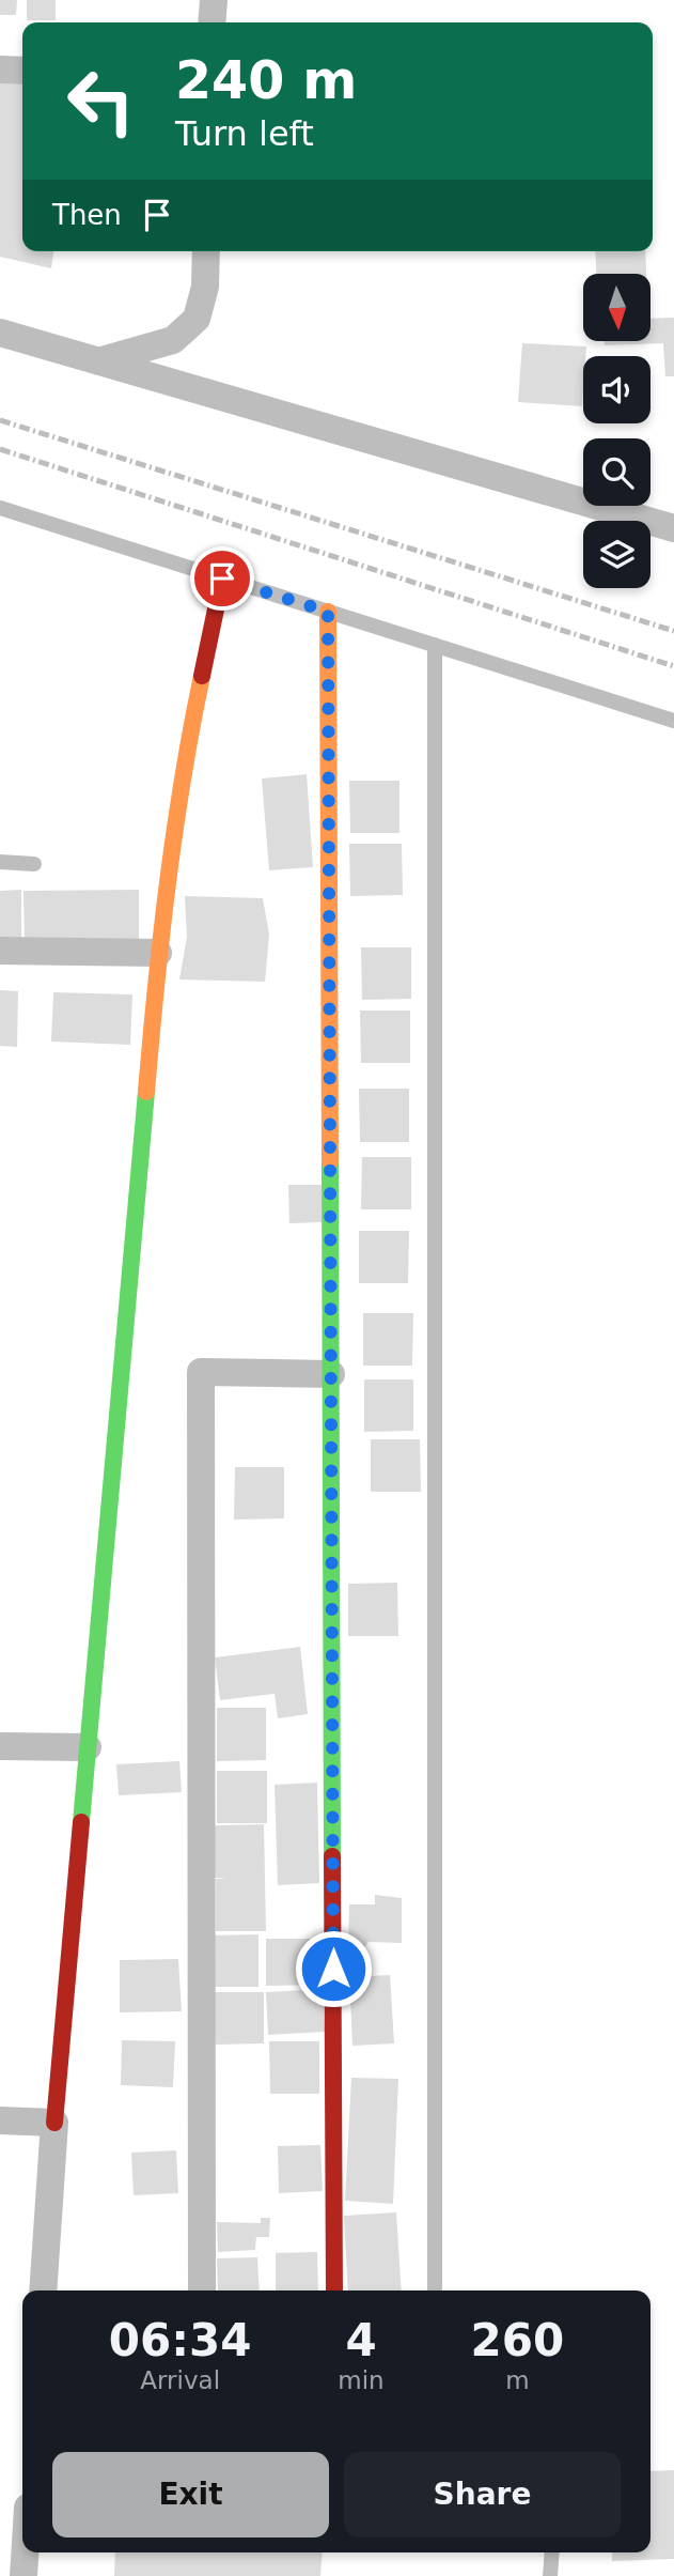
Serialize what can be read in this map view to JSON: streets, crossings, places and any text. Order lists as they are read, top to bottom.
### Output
{
  "north": "bottom",
  "page": {
    "turn": ["240 m", "Turn left"],
    "then": "Then",
    "eta": [
      "06:34",
      "Arrival",
      "4",
      "min",
      "260",
      "m"
    ],
    "buttons": ["Exit", "Share"]
  }
}
